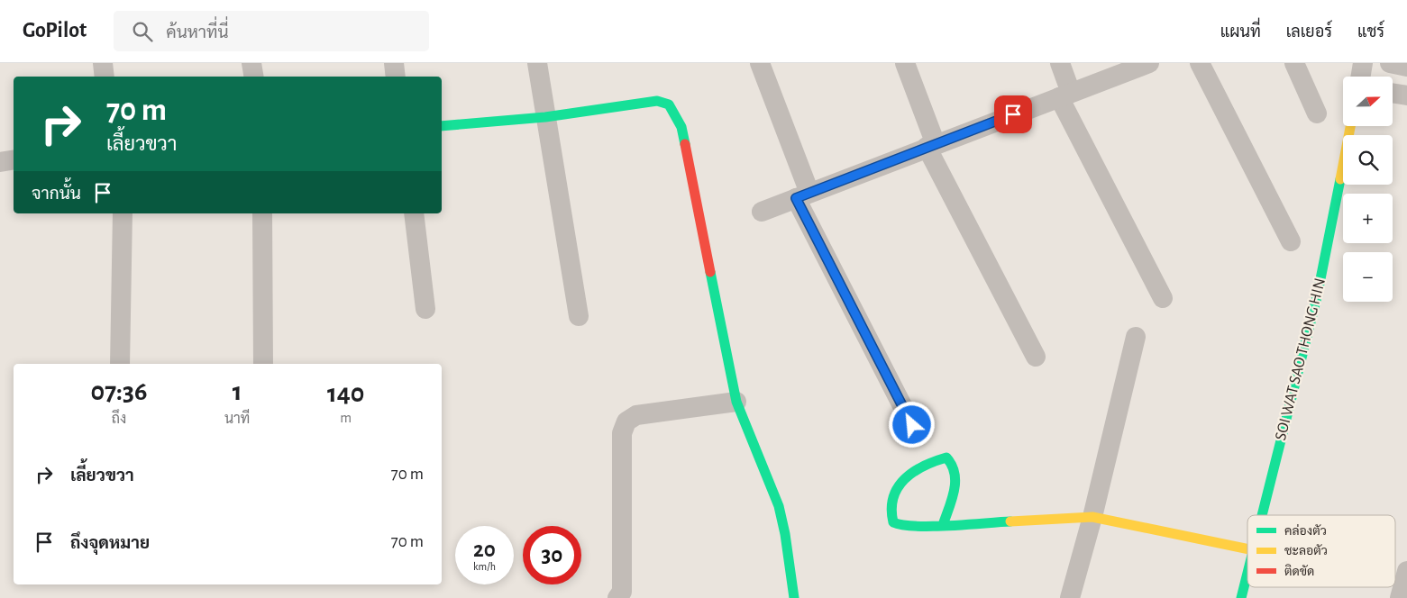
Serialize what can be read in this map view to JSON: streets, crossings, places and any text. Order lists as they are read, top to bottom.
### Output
{
  "streets": {
    "street": ["SOI WAT SAO THONG HIN"]
  },
  "legend": ["คล่องตัว", "ชะลอตัว", "ติดขัด"],
  "north": "right",
  "page": {
    "header": "GoPilot",
    "search": "ค้นหาที่นี่",
    "nav": ["แผนที่", "เลเยอร์", "แชร์"],
    "map_buttons": ["+", "−"],
    "turn": ["70 m", "เลี้ยวขวา"],
    "then": "จากนั้น",
    "eta": [
      "07:36",
      "ถึง",
      "1",
      "นาที",
      "140",
      "m"
    ],
    "list": [
      {
        "name": "เลี้ยวขวา",
        "value": "70 m"
      },
      {
        "name": "ถึงจุดหมาย",
        "value": "70 m"
      }
    ],
    "speed": "20 km/h",
    "limit": "30"
  }
}
